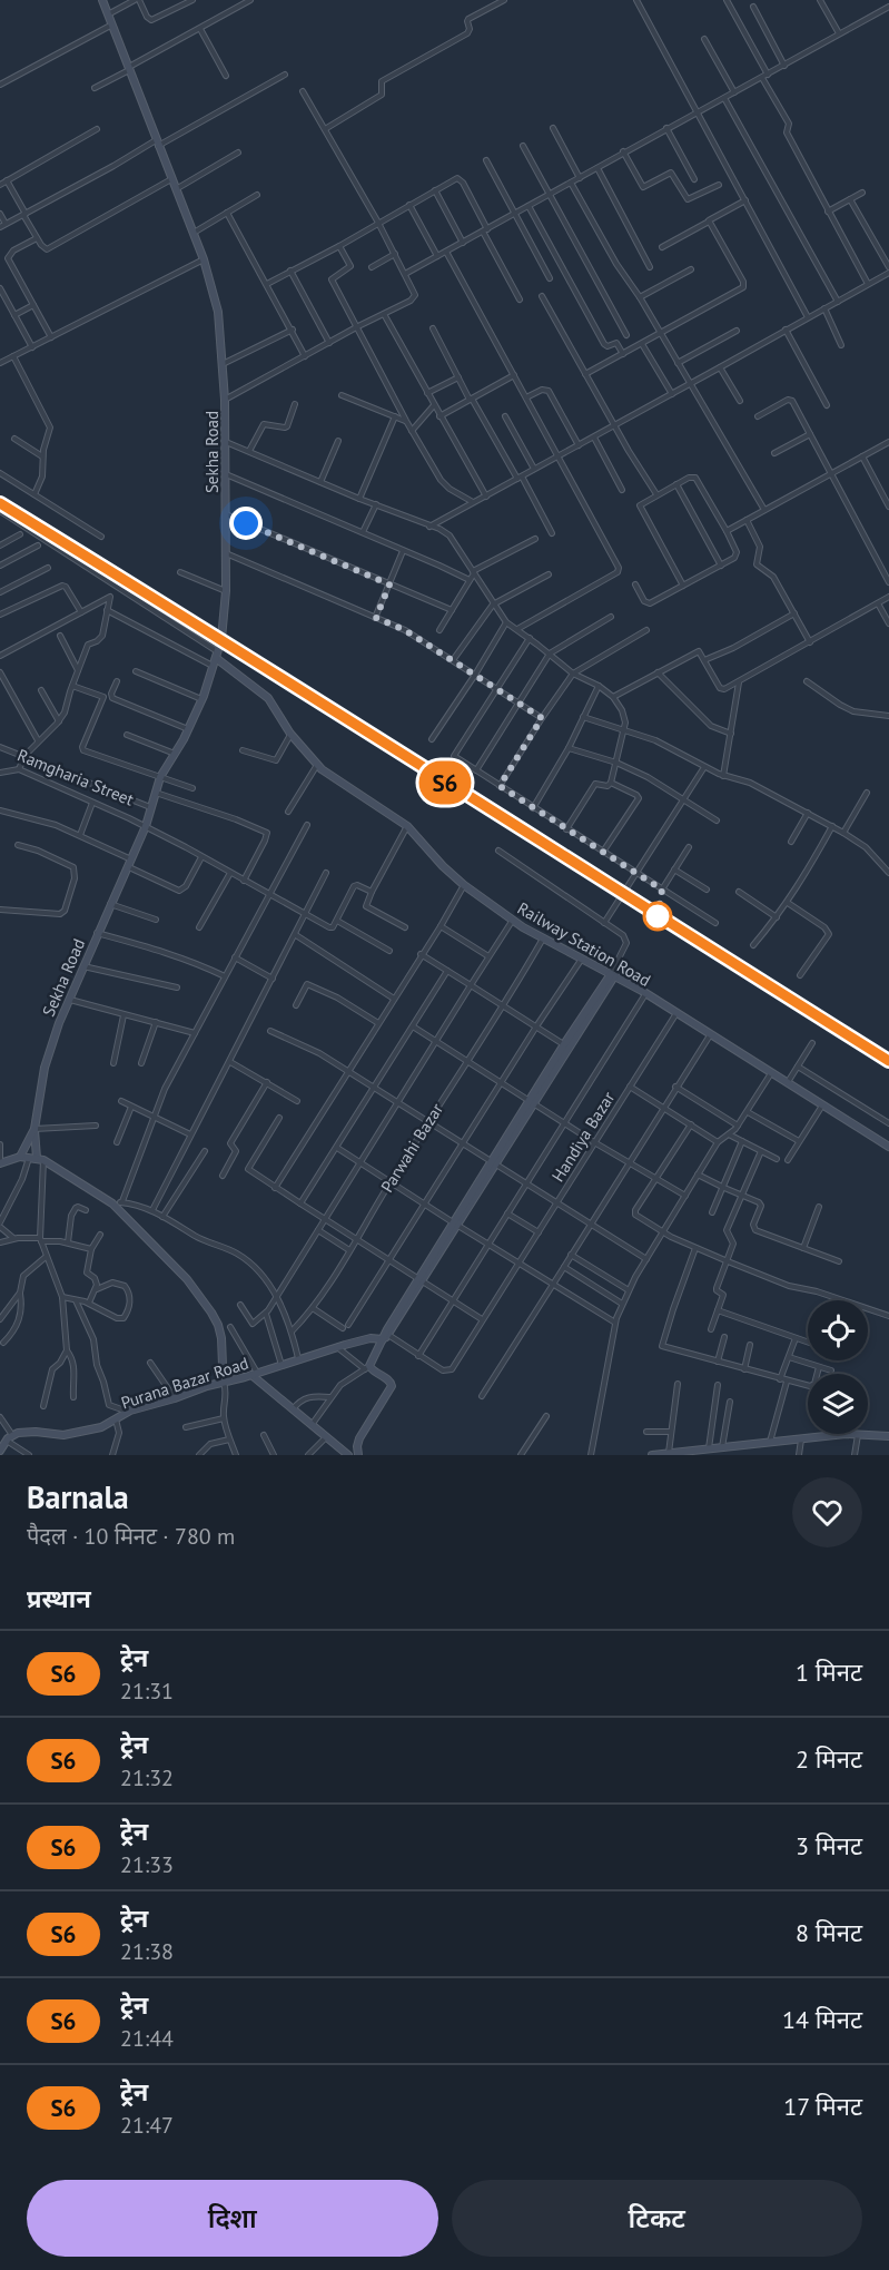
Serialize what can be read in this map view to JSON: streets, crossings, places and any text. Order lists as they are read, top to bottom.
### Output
{
  "streets": {
    "street": [
      "Sekha Road",
      "Ramgharia Street",
      "Railway Station Road",
      "Handiya Bazar",
      "Parwahi Bazar",
      "Purana Bazar Road"
    ]
  },
  "crossings": [
    ["Sekha Road", "Ramgharia Street"],
    ["Sekha Road", "Railway Station Road"],
    ["Railway Station Road", "Handiya Bazar"],
    ["Railway Station Road", "Parwahi Bazar"]
  ],
  "page": {
    "on_map": "S6",
    "heading": [
      ["Barnala", "पैदल · 10 मिनट · 780 m"],
      "प्रस्थान"
    ],
    "list": [
      {
        "mark": "S6",
        "name": "ट्रेन",
        "note": "21:31",
        "value": "1 मिनट"
      },
      {
        "mark": "S6",
        "name": "ट्रेन",
        "note": "21:32",
        "value": "2 मिनट"
      },
      {
        "mark": "S6",
        "name": "ट्रेन",
        "note": "21:33",
        "value": "3 मिनट"
      },
      {
        "mark": "S6",
        "name": "ट्रेन",
        "note": "21:38",
        "value": "8 मिनट"
      },
      {
        "mark": "S6",
        "name": "ट्रेन",
        "note": "21:44",
        "value": "14 मिनट"
      },
      {
        "mark": "S6",
        "name": "ट्रेन",
        "note": "21:47",
        "value": "17 मिनट"
      }
    ],
    "buttons": ["दिशा", "टिकट"]
  }
}
